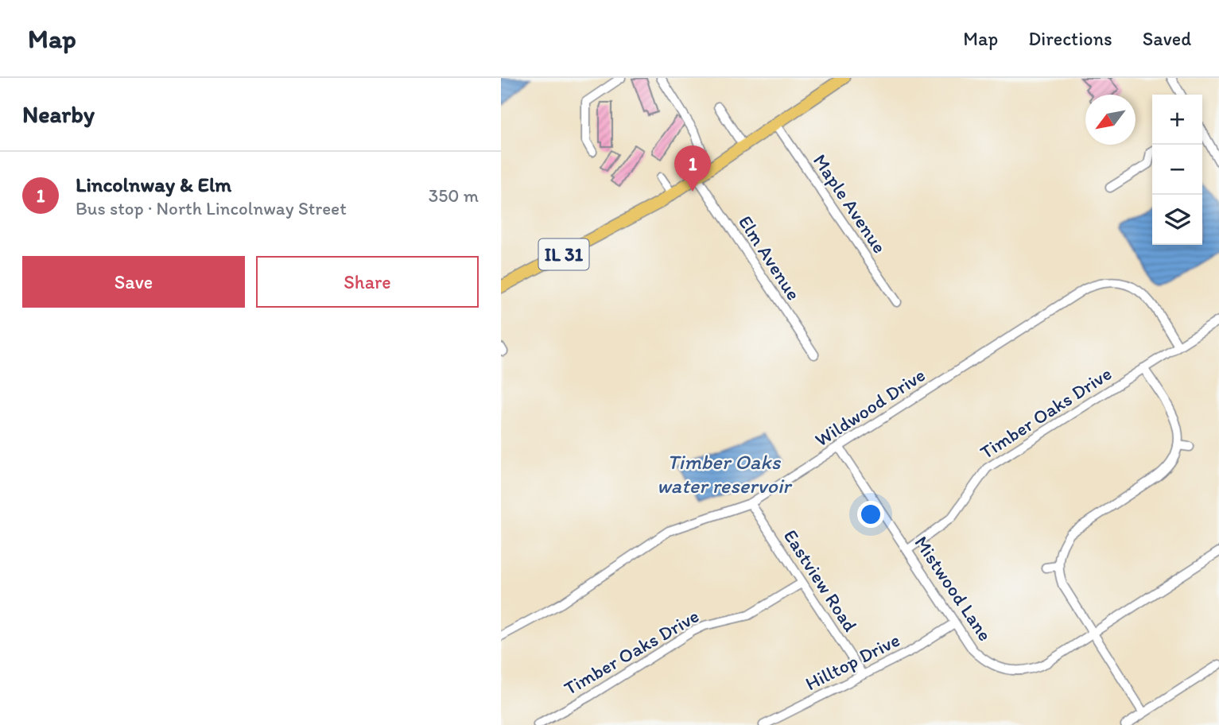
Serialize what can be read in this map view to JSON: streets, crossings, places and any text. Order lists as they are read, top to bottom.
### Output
{
  "streets": {
    "main road": ["IL 31"],
    "street": [
      "Maple Avenue",
      "Elm Avenue",
      "Wildwood Drive",
      "Timber Oaks Drive",
      "Eastview Road",
      "Mistwood Lane",
      "Hilltop Drive"
    ]
  },
  "crossings": [
    ["Maple Avenue", "IL 31"],
    ["IL 31", "Elm Avenue"],
    ["Wildwood Drive", "Timber Oaks Drive"],
    ["Wildwood Drive", "Eastview Road"],
    ["Wildwood Drive", "Mistwood Lane"],
    ["Timber Oaks Drive", "Eastview Road"],
    ["Timber Oaks Drive", "Mistwood Lane"],
    ["Eastview Road", "Hilltop Drive"],
    ["Mistwood Lane", "Hilltop Drive"]
  ],
  "water": ["Timber Oaks water reservoir"],
  "north": "bottom left",
  "page": {
    "header": "Map",
    "nav": ["Map", "Directions", "Saved"],
    "heading": "Nearby",
    "map_buttons": ["+", "−"],
    "pins": "1",
    "list": [
      {
        "mark": "1",
        "name": "Lincolnway & Elm",
        "note": "Bus stop · North Lincolnway Street",
        "value": "350 m"
      }
    ],
    "buttons": ["Save", "Share"]
  }
}
